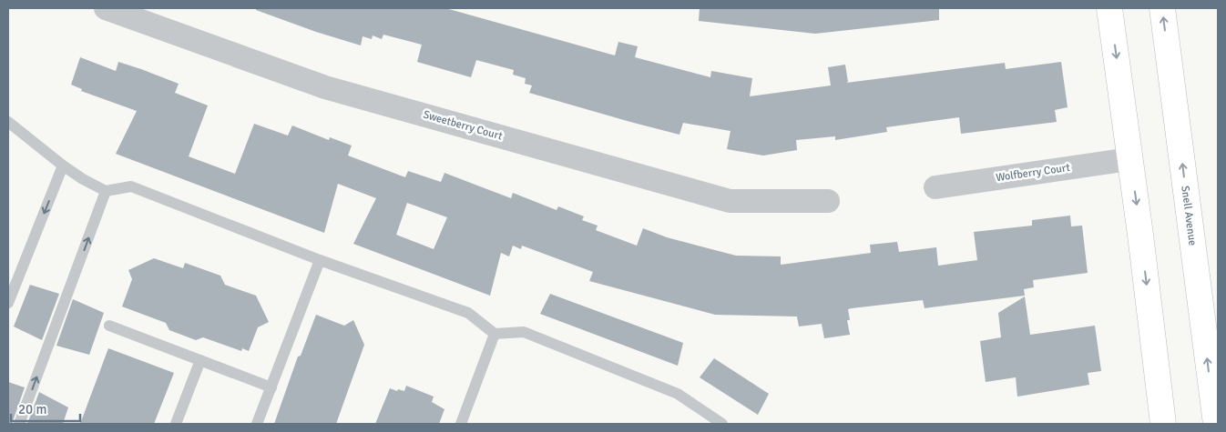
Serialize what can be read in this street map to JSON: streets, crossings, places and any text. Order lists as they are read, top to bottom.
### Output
{
  "streets": {
    "main road": ["Snell Avenue"],
    "street": ["Sweetberry Court", "Wolfberry Court"]
  },
  "scale_bar": "20 m"
}
